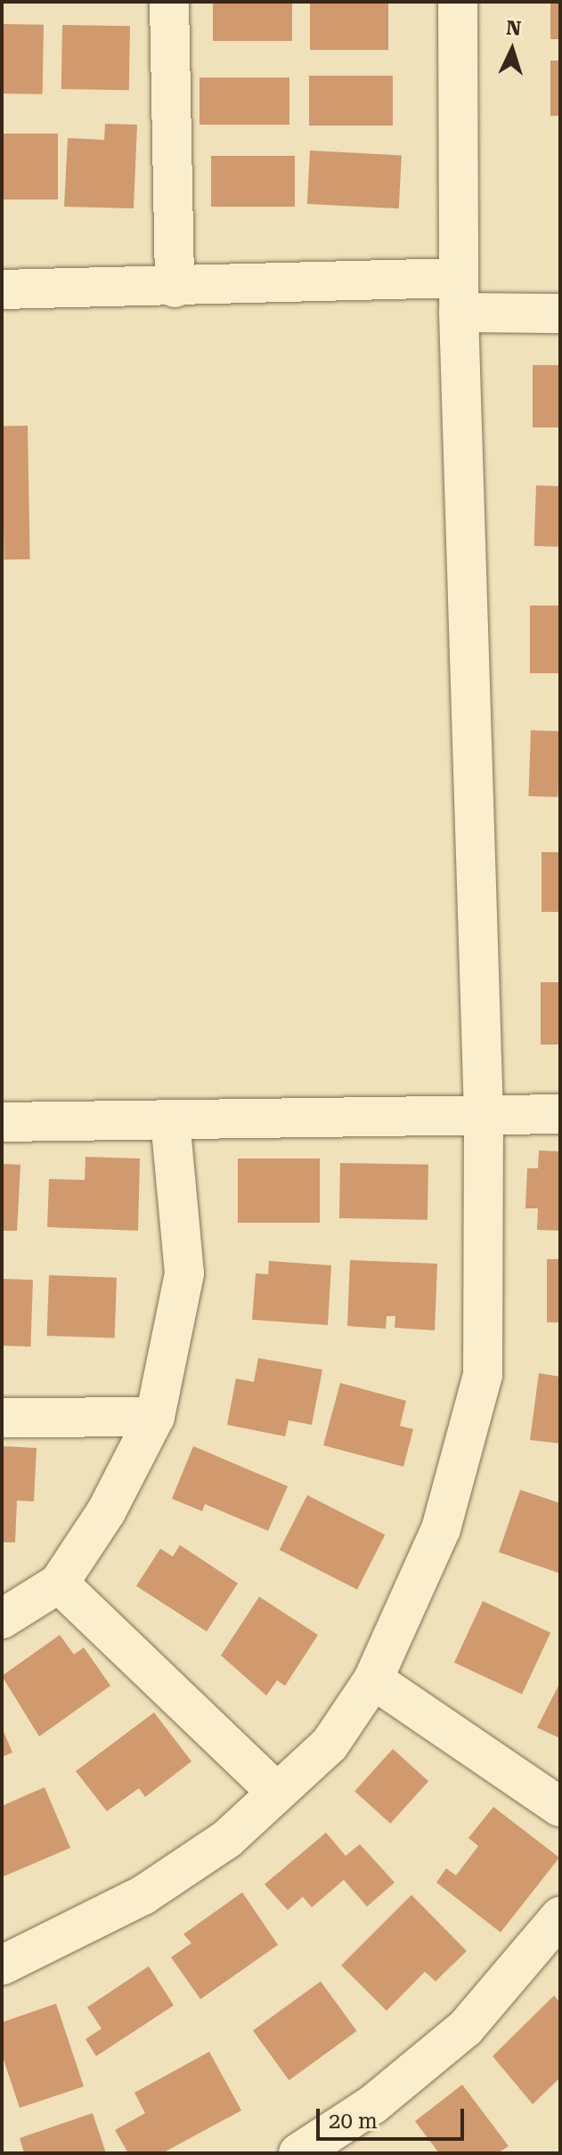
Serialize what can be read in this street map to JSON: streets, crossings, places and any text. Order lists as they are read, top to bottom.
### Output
{
  "scale_bar": "20 m",
  "north": "top"
}
